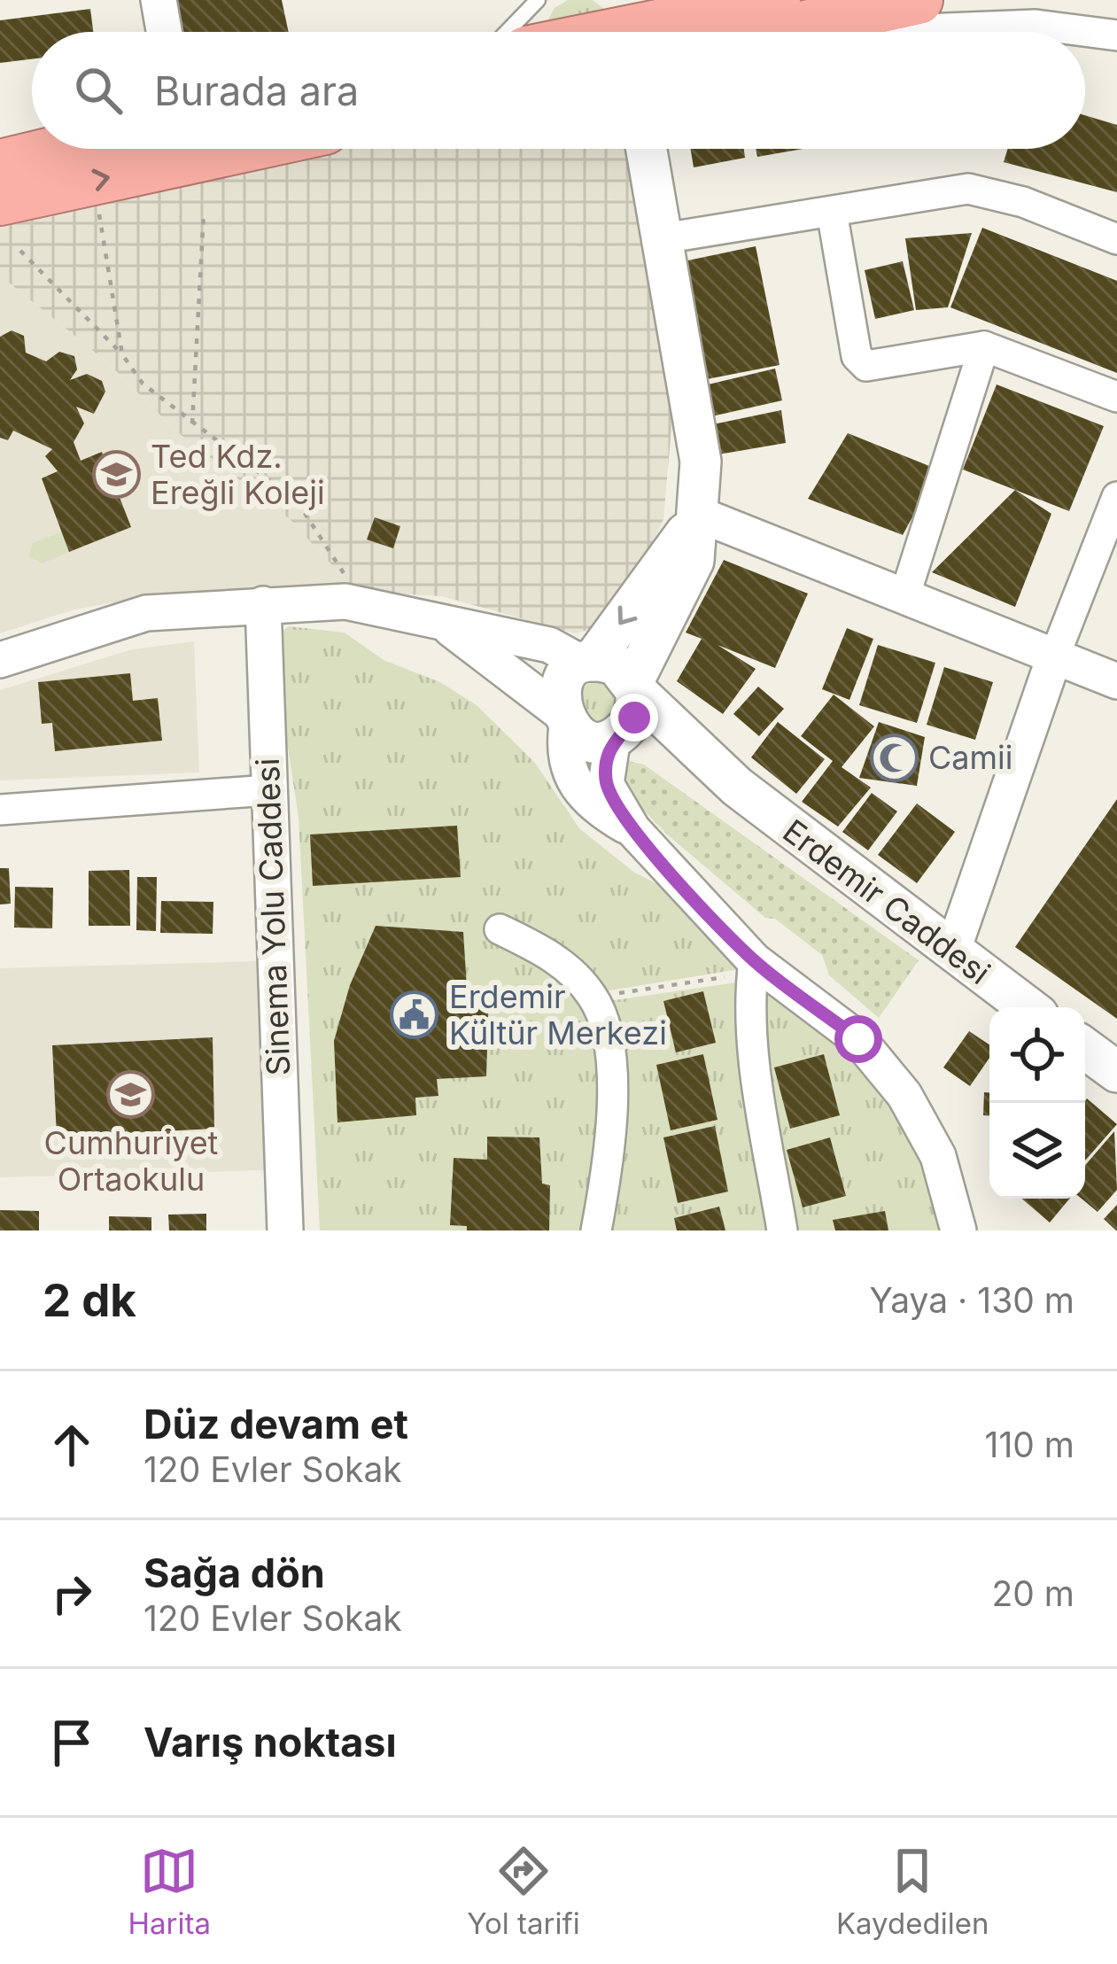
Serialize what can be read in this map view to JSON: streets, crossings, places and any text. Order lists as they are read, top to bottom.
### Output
{
  "streets": {
    "main road": ["Erdemir Caddesi"],
    "street": ["Sinema Yolu Caddesi"]
  },
  "places": {
    "school or university": ["Ted Kdz. Ereğli Koleji", "Cumhuriyet Ortaokulu"],
    "mosque": ["Camii"],
    "public building": ["Erdemir Kültür Merkezi"]
  },
  "page": {
    "search": "Burada ara",
    "heading": ["2 dk", "Yaya · 130 m"],
    "list": [
      ["Düz devam et", "120 Evler Sokak", "110 m"],
      ["Sağa dön", "120 Evler Sokak", "20 m"],
      "Varış noktası"
    ],
    "nav": ["Harita", "Yol tarifi", "Kaydedilen"]
  }
}
